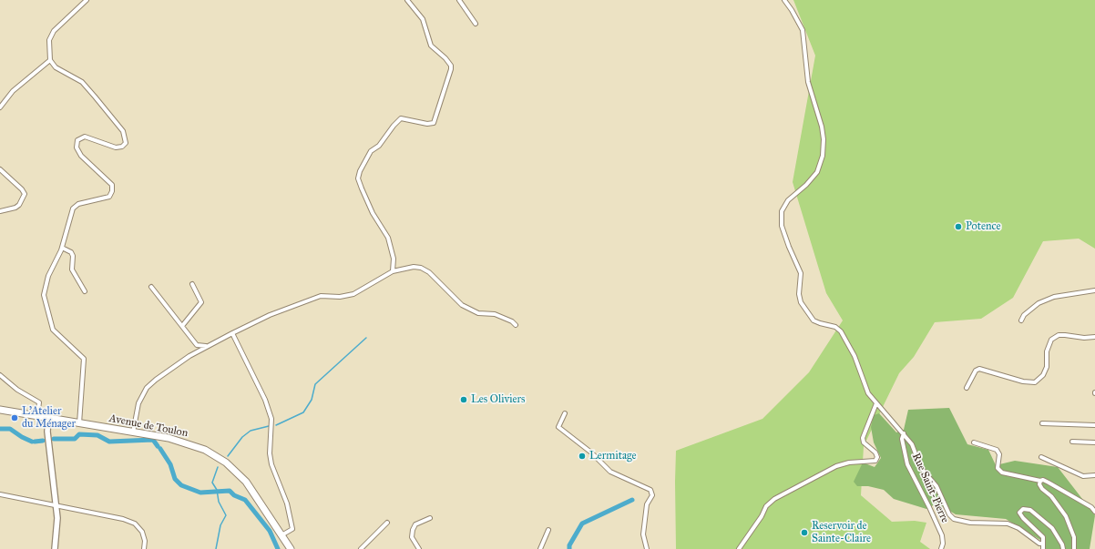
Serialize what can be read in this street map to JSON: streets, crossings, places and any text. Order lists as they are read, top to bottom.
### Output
{
  "streets": {
    "main road": ["Avenue de Toulon"],
    "street": ["Rue Saint-Pierre"]
  },
  "places": [
    "Potence",
    "Les Oliviers",
    "L'Atelier du Ménager",
    "Lermitage",
    "Reservoir de Sainte-Claire"
  ]
}
